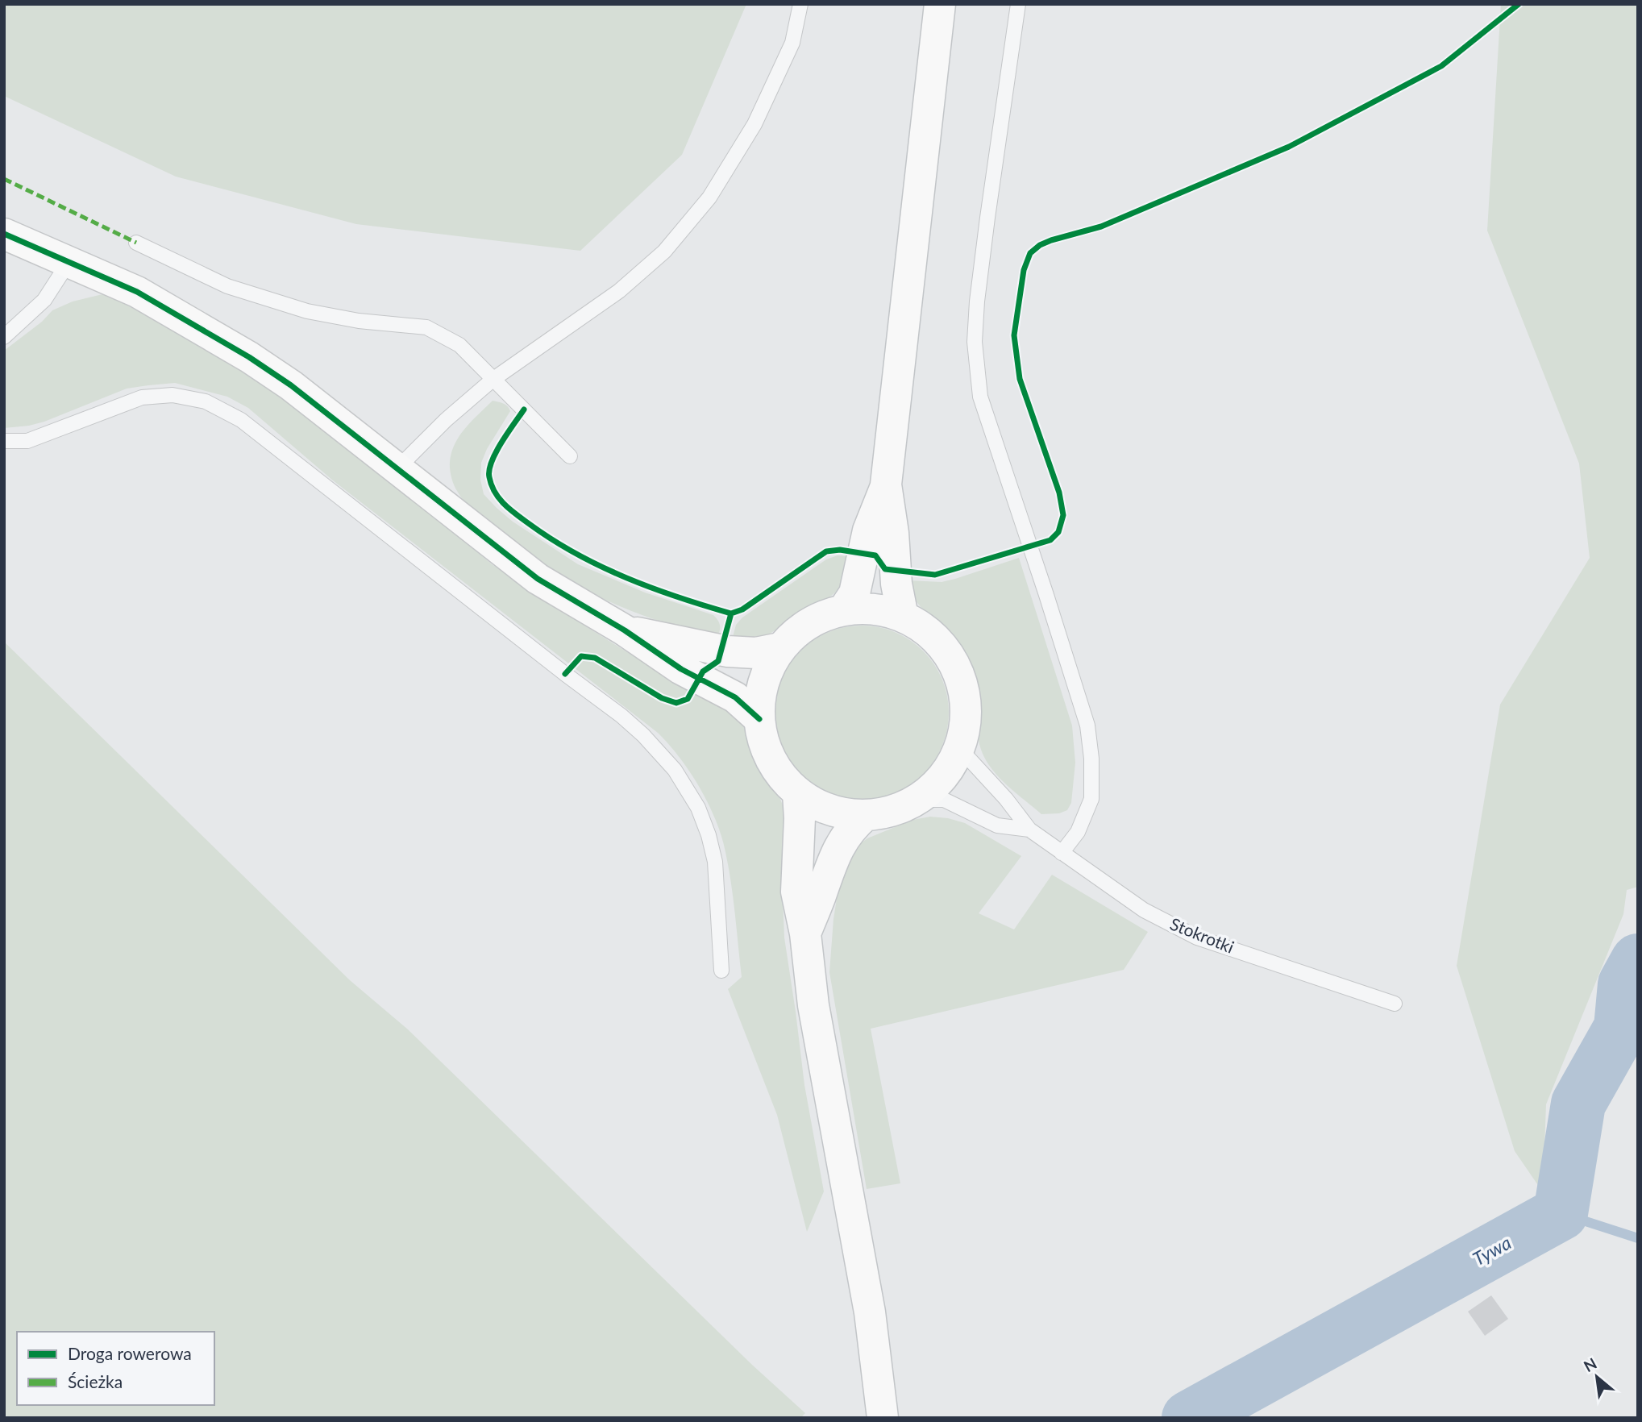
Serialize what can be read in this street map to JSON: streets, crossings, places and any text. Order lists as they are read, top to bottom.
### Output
{
  "streets": {
    "lane": ["Stokrotki"]
  },
  "water": ["Tywa"],
  "legend": ["Droga rowerowa", "Ścieżka"],
  "north": "top left"
}
